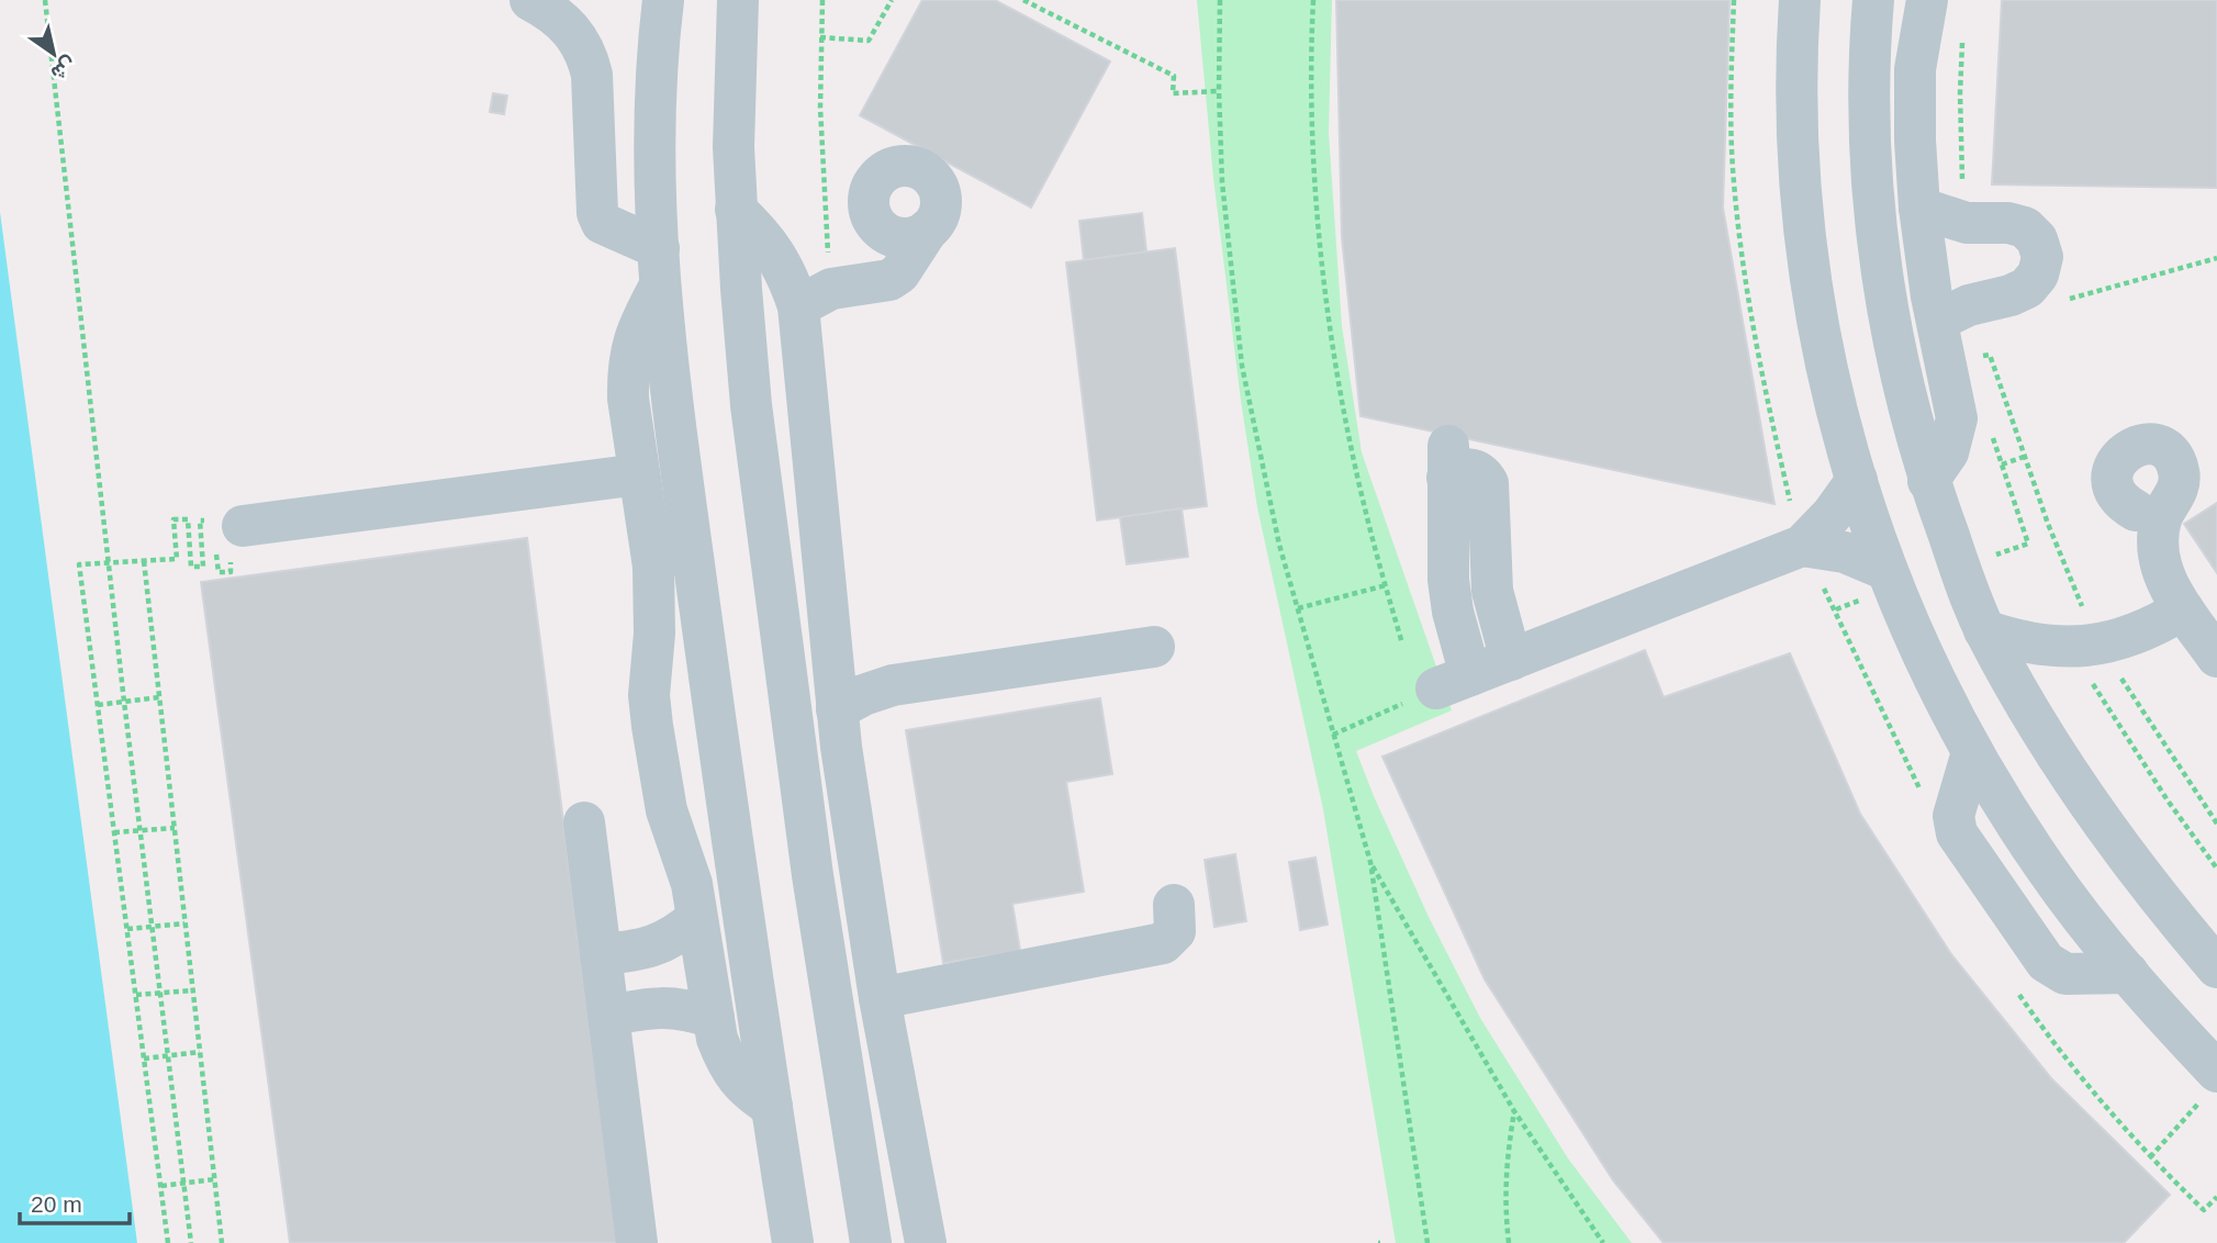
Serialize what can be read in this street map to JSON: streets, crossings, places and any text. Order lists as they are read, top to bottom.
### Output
{
  "scale_bar": "20 m",
  "north": "bottom right"
}
